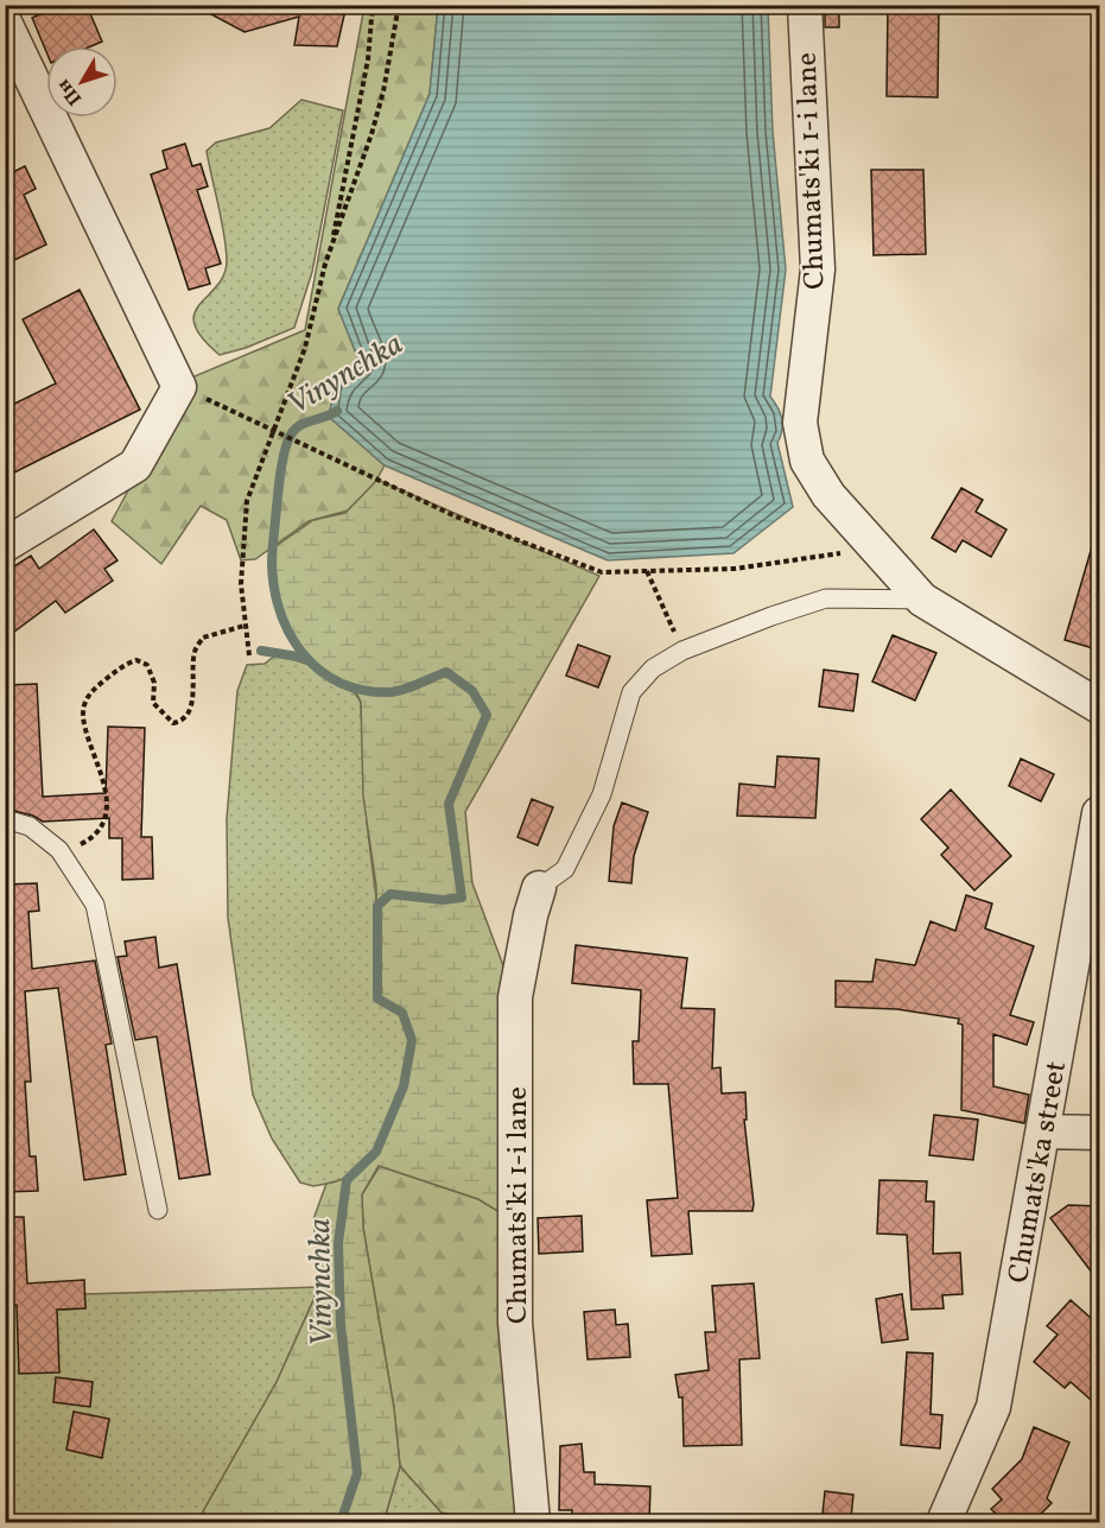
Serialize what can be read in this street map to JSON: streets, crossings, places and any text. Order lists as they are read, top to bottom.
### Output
{
  "streets": {
    "street": ["Chumats'ki 1-i lane", "Chumats'ka street"]
  },
  "water": ["Vinynchka"],
  "north": "bottom left"
}
